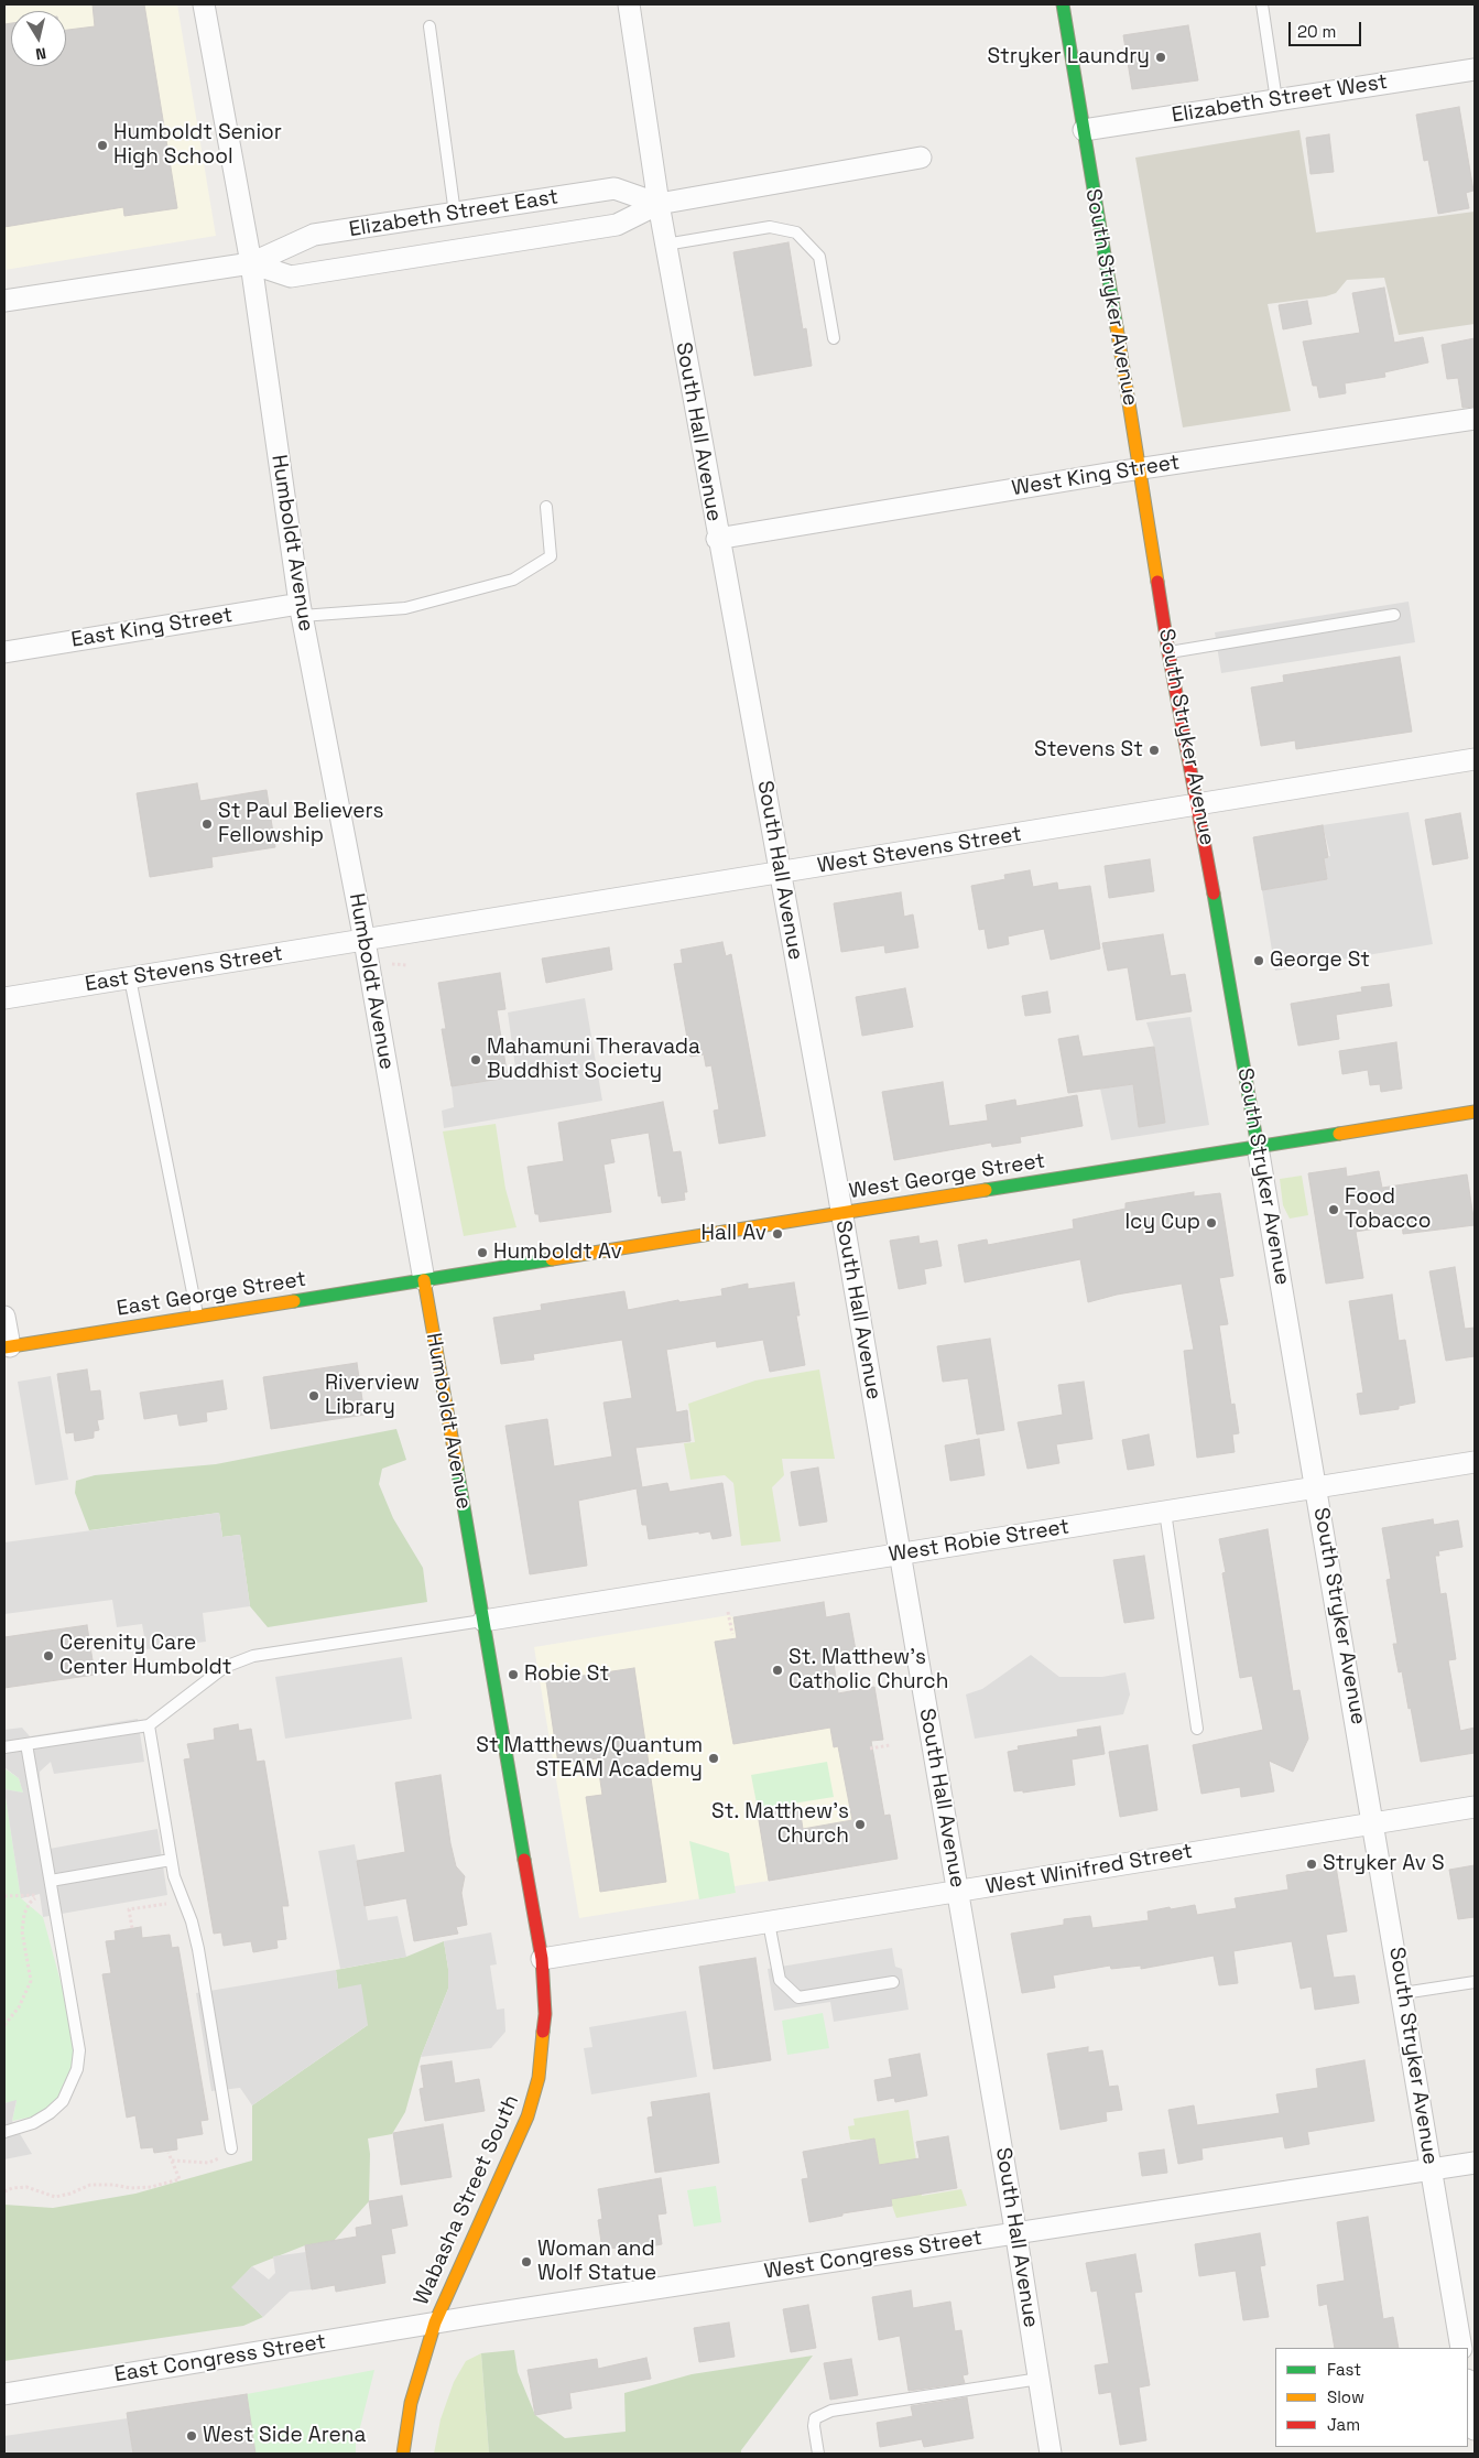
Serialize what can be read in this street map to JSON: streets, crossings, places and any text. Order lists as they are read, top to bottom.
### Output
{
  "streets": {
    "street": [
      "Elizabeth Street West",
      "Elizabeth Street East",
      "South Stryker Avenue",
      "South Hall Avenue",
      "West King Street",
      "Humboldt Avenue",
      "East King Street",
      "West Stevens Street",
      "East Stevens Street",
      "West George Street",
      "East George Street",
      "West Robie Street",
      "West Winifred Street",
      "Wabasha Street South",
      "West Congress Street",
      "East Congress Street"
    ]
  },
  "crossings": [
    ["Elizabeth Street West", "South Stryker Avenue"],
    ["Elizabeth Street East", "South Hall Avenue"],
    ["Elizabeth Street East", "Humboldt Avenue"],
    ["South Stryker Avenue", "West King Street"],
    ["South Stryker Avenue", "West Stevens Street"],
    ["South Stryker Avenue", "West George Street"],
    ["South Stryker Avenue", "West Robie Street"],
    ["South Stryker Avenue", "West Winifred Street"],
    ["South Stryker Avenue", "West Congress Street"],
    ["South Hall Avenue", "West King Street"],
    ["South Hall Avenue", "West Stevens Street"],
    ["South Hall Avenue", "West George Street"],
    ["South Hall Avenue", "West Robie Street"],
    ["South Hall Avenue", "West Winifred Street"],
    ["South Hall Avenue", "West Congress Street"],
    ["Humboldt Avenue", "East King Street"],
    ["Humboldt Avenue", "West Stevens Street"],
    ["Humboldt Avenue", "East Stevens Street"],
    ["Humboldt Avenue", "West George Street"],
    ["Humboldt Avenue", "East George Street"],
    ["Humboldt Avenue", "West Robie Street"],
    ["Humboldt Avenue", "West Winifred Street"],
    ["Humboldt Avenue", "Wabasha Street South"],
    ["West Stevens Street", "East Stevens Street"],
    ["West George Street", "East George Street"],
    ["West Winifred Street", "Wabasha Street South"],
    ["Wabasha Street South", "West Congress Street"],
    ["Wabasha Street South", "East Congress Street"],
    ["West Congress Street", "East Congress Street"]
  ],
  "places": [
    "Stryker Laundry",
    "Humboldt Senior High School",
    "Stevens St",
    "St Paul Believers Fellowship",
    "George St",
    "Mahamuni Theravada Buddhist Society",
    "Food Tobacco",
    "Icy Cup",
    "Hall Av",
    "Humboldt Av",
    "Riverview Library",
    "Cerenity Care Center Humboldt",
    "St. Matthew's Catholic Church",
    "Robie St",
    "St Matthews/Quantum STEAM Academy",
    "St. Matthew's Church",
    "Stryker Av S",
    "Woman and Wolf Statue",
    "West Side Arena"
  ],
  "legend": ["Fast", "Slow", "Jam"],
  "scale_bar": "20 m",
  "north": "bottom"
}
